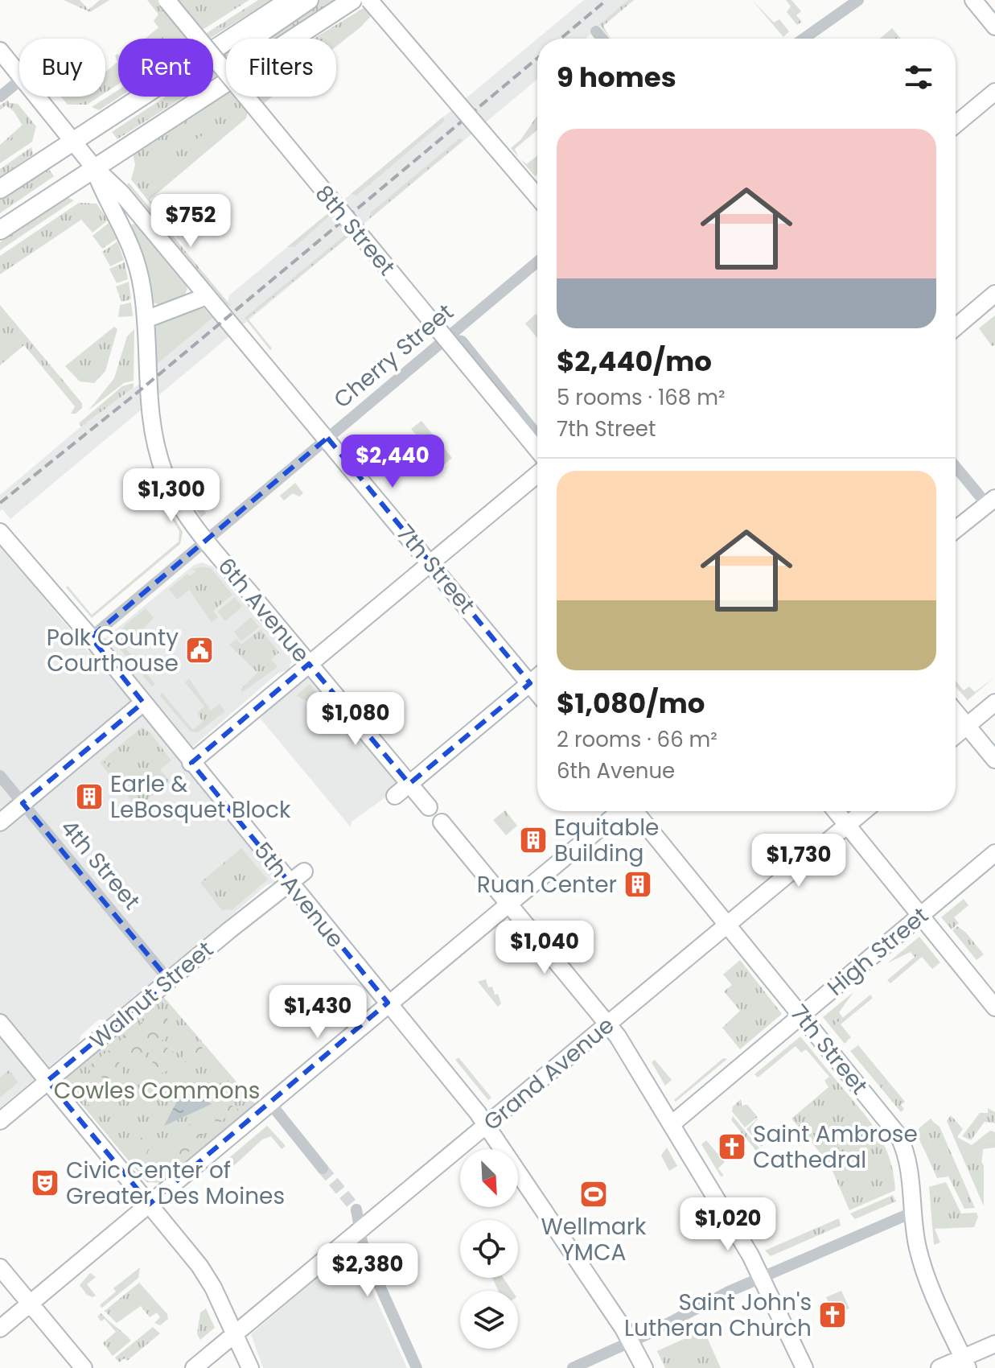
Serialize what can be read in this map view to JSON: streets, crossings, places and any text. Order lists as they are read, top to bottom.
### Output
{
  "streets": {
    "main road": [
      "8th Street",
      "7th Street",
      "6th Avenue",
      "5th Avenue",
      "High Street",
      "Walnut Street",
      "Grand Avenue"
    ],
    "street": ["Cherry Street", "4th Street"]
  },
  "crossings": [
    ["Cherry Street", "7th Street"],
    ["Cherry Street", "6th Avenue"],
    ["Cherry Street", "5th Avenue"],
    ["7th Street", "6th Avenue"],
    ["7th Street", "High Street"],
    ["7th Street", "Grand Avenue"],
    ["4th Street", "Walnut Street"],
    ["5th Avenue", "Walnut Street"],
    ["5th Avenue", "Grand Avenue"]
  ],
  "parks": ["Cowles Commons"],
  "places": {
    "public building": ["Polk County Courthouse"],
    "building": ["Earle & LeBosquet Block", "Equitable Building", "Ruan Center"],
    "church": ["Saint Ambrose Cathedral", "Saint John's Lutheran Church"],
    "theatre": ["Civic Center of Greater Des Moines"],
    "sports": ["Wellmark YMCA"]
  },
  "north": "bottom right",
  "page": {
    "chip": ["Buy", "Rent", "Filters"],
    "heading": "9 homes",
    "list": [
      {
        "name": "$2,440/mo",
        "note": "5 rooms · 168 m² · 7th Street"
      },
      {
        "name": "$1,080/mo",
        "note": "2 rooms · 66 m² · 6th Avenue"
      }
    ],
    "price": [
      "$752",
      "$2,440",
      "$1,300",
      "$1,080",
      "$1,730",
      "$1,040",
      "$1,430",
      "$1,020",
      "$2,380"
    ]
  }
}
